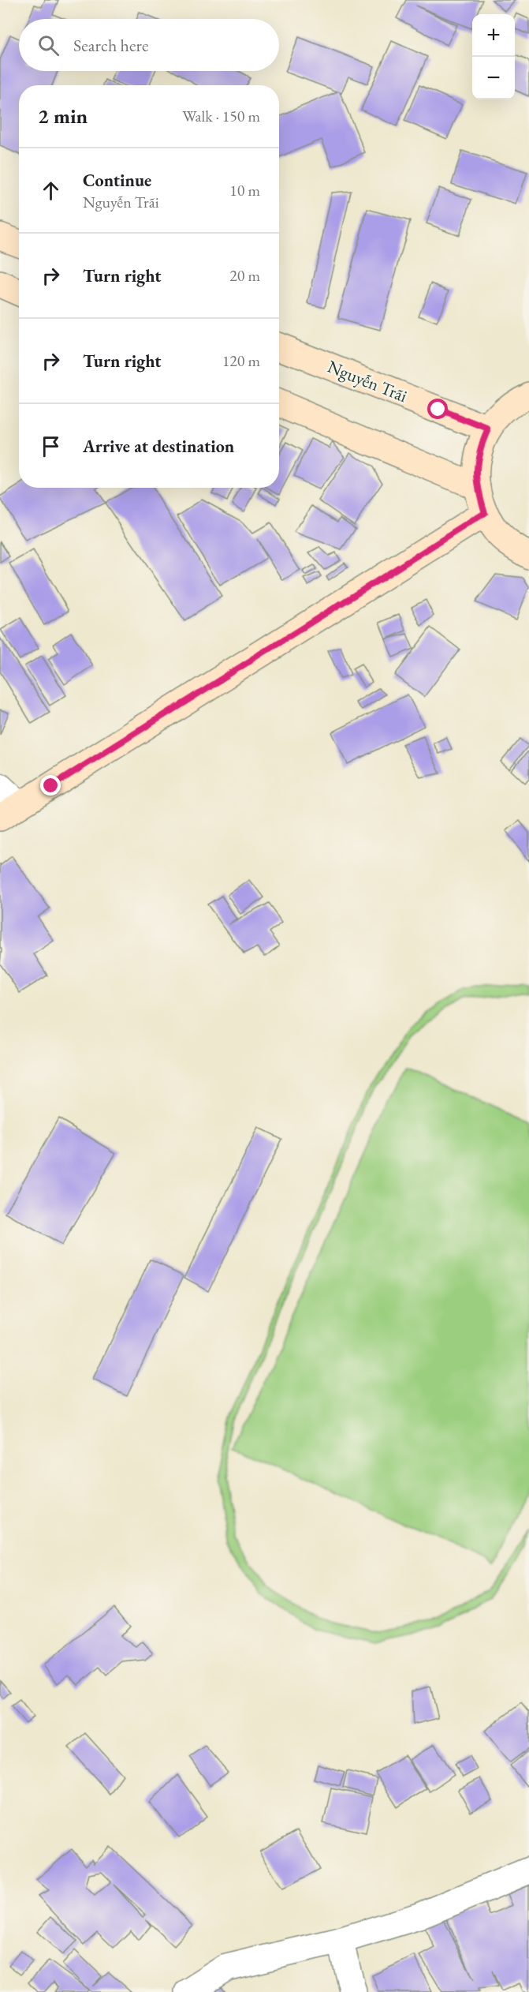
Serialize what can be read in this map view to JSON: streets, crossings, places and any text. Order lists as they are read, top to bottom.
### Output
{
  "streets": {
    "main road": ["Nguyễn Trãi"]
  },
  "page": {
    "map_buttons": ["+", "−"],
    "search": "Search here",
    "heading": ["2 min", "Walk · 150 m"],
    "list": [
      ["Continue", "Nguyễn Trãi", "10 m"],
      ["Turn right", "20 m"],
      ["Turn right", "120 m"],
      "Arrive at destination"
    ]
  }
}
